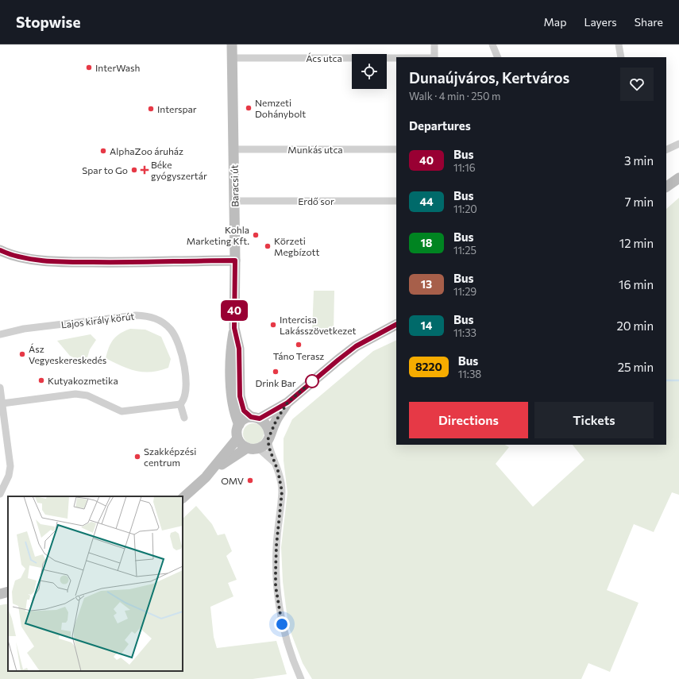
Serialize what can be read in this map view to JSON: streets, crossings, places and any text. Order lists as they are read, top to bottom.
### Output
{
  "streets": {
    "street": [
      "Ács utca",
      "Munkás utca",
      "Baracsi út",
      "Erdő sor",
      "Lajos király körút"
    ]
  },
  "crossings": [
    ["Ács utca", "Baracsi út"],
    ["Munkás utca", "Baracsi út"],
    ["Baracsi út", "Erdő sor"]
  ],
  "places": {
    "other": [
      "InterWash",
      "Nemzeti Dohánybolt",
      "Interspar",
      "AlphaZoo áruház",
      "Spar to Go",
      "Kohla Marketing Kft.",
      "Körzeti Megbízott",
      "Intercisa Lakásszövetkezet",
      "Táno Terasz",
      "Ász Vegyeskereskedés",
      "Drink Bar",
      "Kutyakozmetika",
      "Szakképzési centrum",
      "OMV"
    ],
    "health": ["Béke gyógyszertár"]
  },
  "lines": ["bus line 40"],
  "page": {
    "header": "Stopwise",
    "nav": ["Map", "Layers", "Share"],
    "on_map": "40",
    "heading": [
      ["Dunaújváros, Kertváros", "Walk · 4 min · 250 m"],
      "Departures"
    ],
    "list": [
      {
        "mark": "40",
        "name": "Bus",
        "note": "11:16",
        "value": "3 min"
      },
      {
        "mark": "44",
        "name": "Bus",
        "note": "11:20",
        "value": "7 min"
      },
      {
        "mark": "18",
        "name": "Bus",
        "note": "11:25",
        "value": "12 min"
      },
      {
        "mark": "13",
        "name": "Bus",
        "note": "11:29",
        "value": "16 min"
      },
      {
        "mark": "14",
        "name": "Bus",
        "note": "11:33",
        "value": "20 min"
      },
      {
        "mark": "8220",
        "name": "Bus",
        "note": "11:38",
        "value": "25 min"
      }
    ],
    "buttons": ["Directions", "Tickets"]
  }
}
